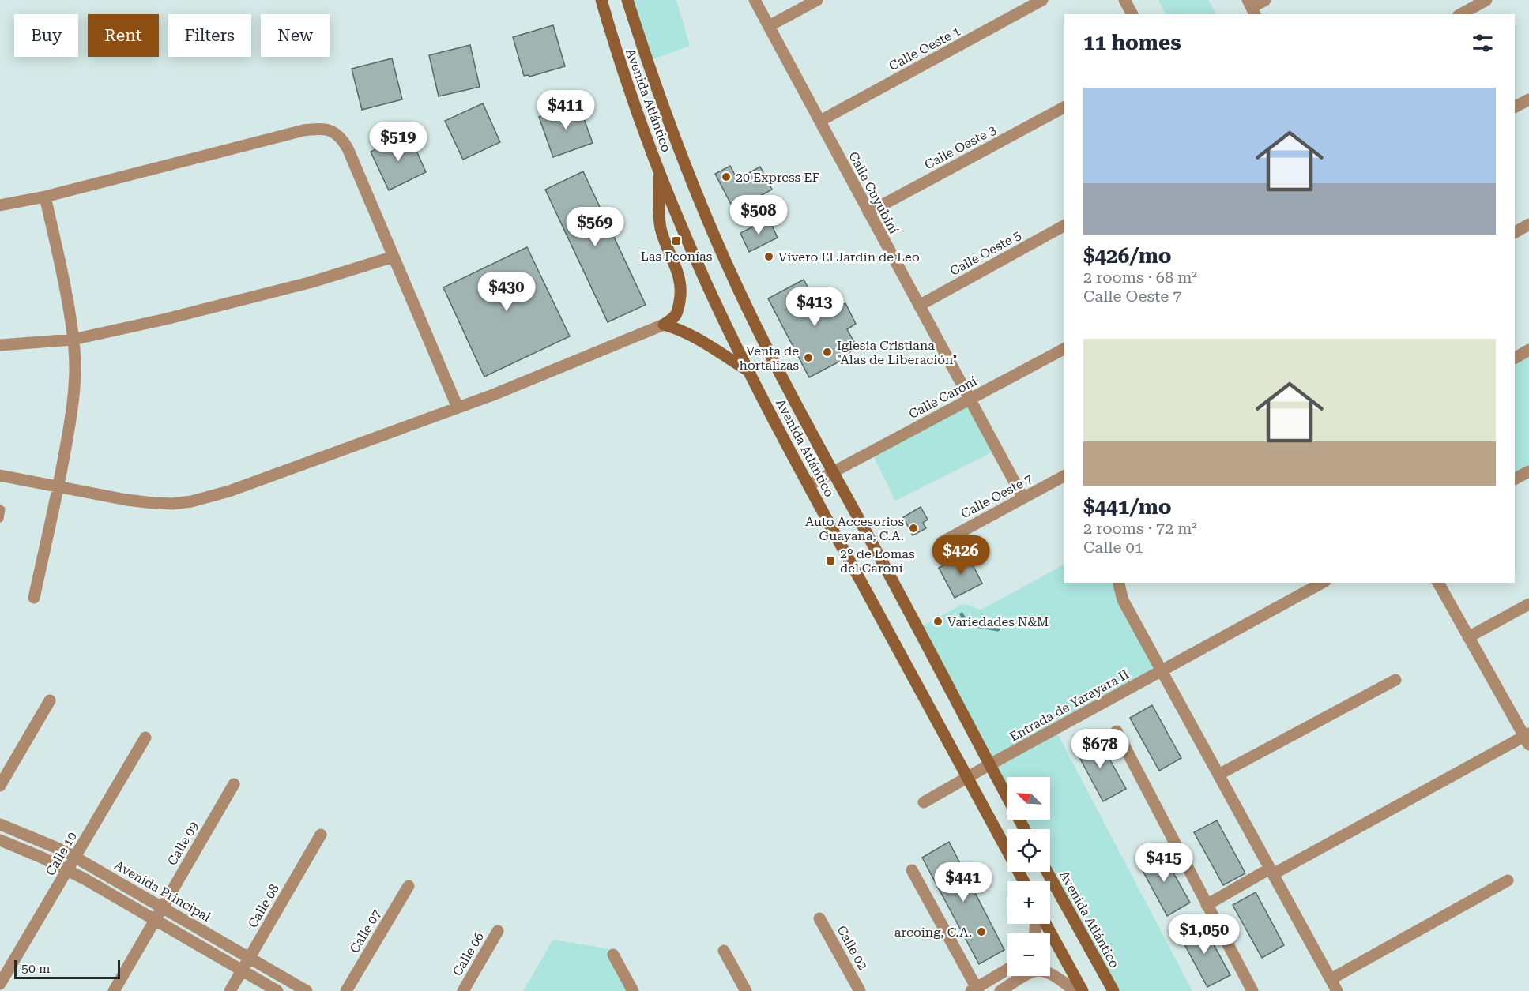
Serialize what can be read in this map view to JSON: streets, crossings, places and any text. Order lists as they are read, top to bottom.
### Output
{
  "streets": {
    "main road": ["Avenida Atlántico"],
    "street": [
      "Calle Oeste 1",
      "Calle Oeste 3",
      "Calle Cuyubiní",
      "Calle Oeste 5",
      "Calle Caroní",
      "Calle Oeste 7",
      "Entrada de Yarayara II",
      "Calle 09",
      "Calle 10",
      "Avenida Principal",
      "Calle 08",
      "Calle 07",
      "Calle 02",
      "Calle 06"
    ]
  },
  "crossings": [
    ["Calle Oeste 1", "Calle Cuyubiní"],
    ["Avenida Atlántico", "Calle Caroní"],
    ["Avenida Atlántico", "Entrada de Yarayara II"],
    ["Calle Oeste 3", "Calle Cuyubiní"],
    ["Calle Cuyubiní", "Calle Oeste 5"],
    ["Calle Cuyubiní", "Calle Caroní"],
    ["Calle Cuyubiní", "Calle Oeste 7"],
    ["Calle 09", "Avenida Principal"],
    ["Calle 10", "Avenida Principal"],
    ["Avenida Principal", "Calle 08"]
  ],
  "places": {
    "other": [
      "20 Express EF",
      "Vivero El Jardín de Leo",
      "Iglesia Cristiana \"Alas de Liberación\"",
      "Venta de hortalizas",
      "Auto Accesorios Guayana, C.A.",
      "Variedades N&M",
      "arcoing, C.A."
    ],
    "transit": ["Las Peonías", "2° de Lomas del Caroní"]
  },
  "scale_bar": "50 m",
  "north": "top left",
  "page": {
    "chip": [
      "Buy",
      "Rent",
      "Filters",
      "New"
    ],
    "heading": "11 homes",
    "list": [
      {
        "name": "$426/mo",
        "note": "2 rooms · 68 m² · Calle Oeste 7"
      },
      {
        "name": "$441/mo",
        "note": "2 rooms · 72 m² · Calle 01"
      }
    ],
    "price": [
      "$411",
      "$519",
      "$508",
      "$569",
      "$430",
      "$413",
      "$426",
      "$678",
      "$415",
      "$441",
      "$1,050"
    ],
    "map_buttons": ["+", "−"],
    "scale": "50 m"
  }
}
